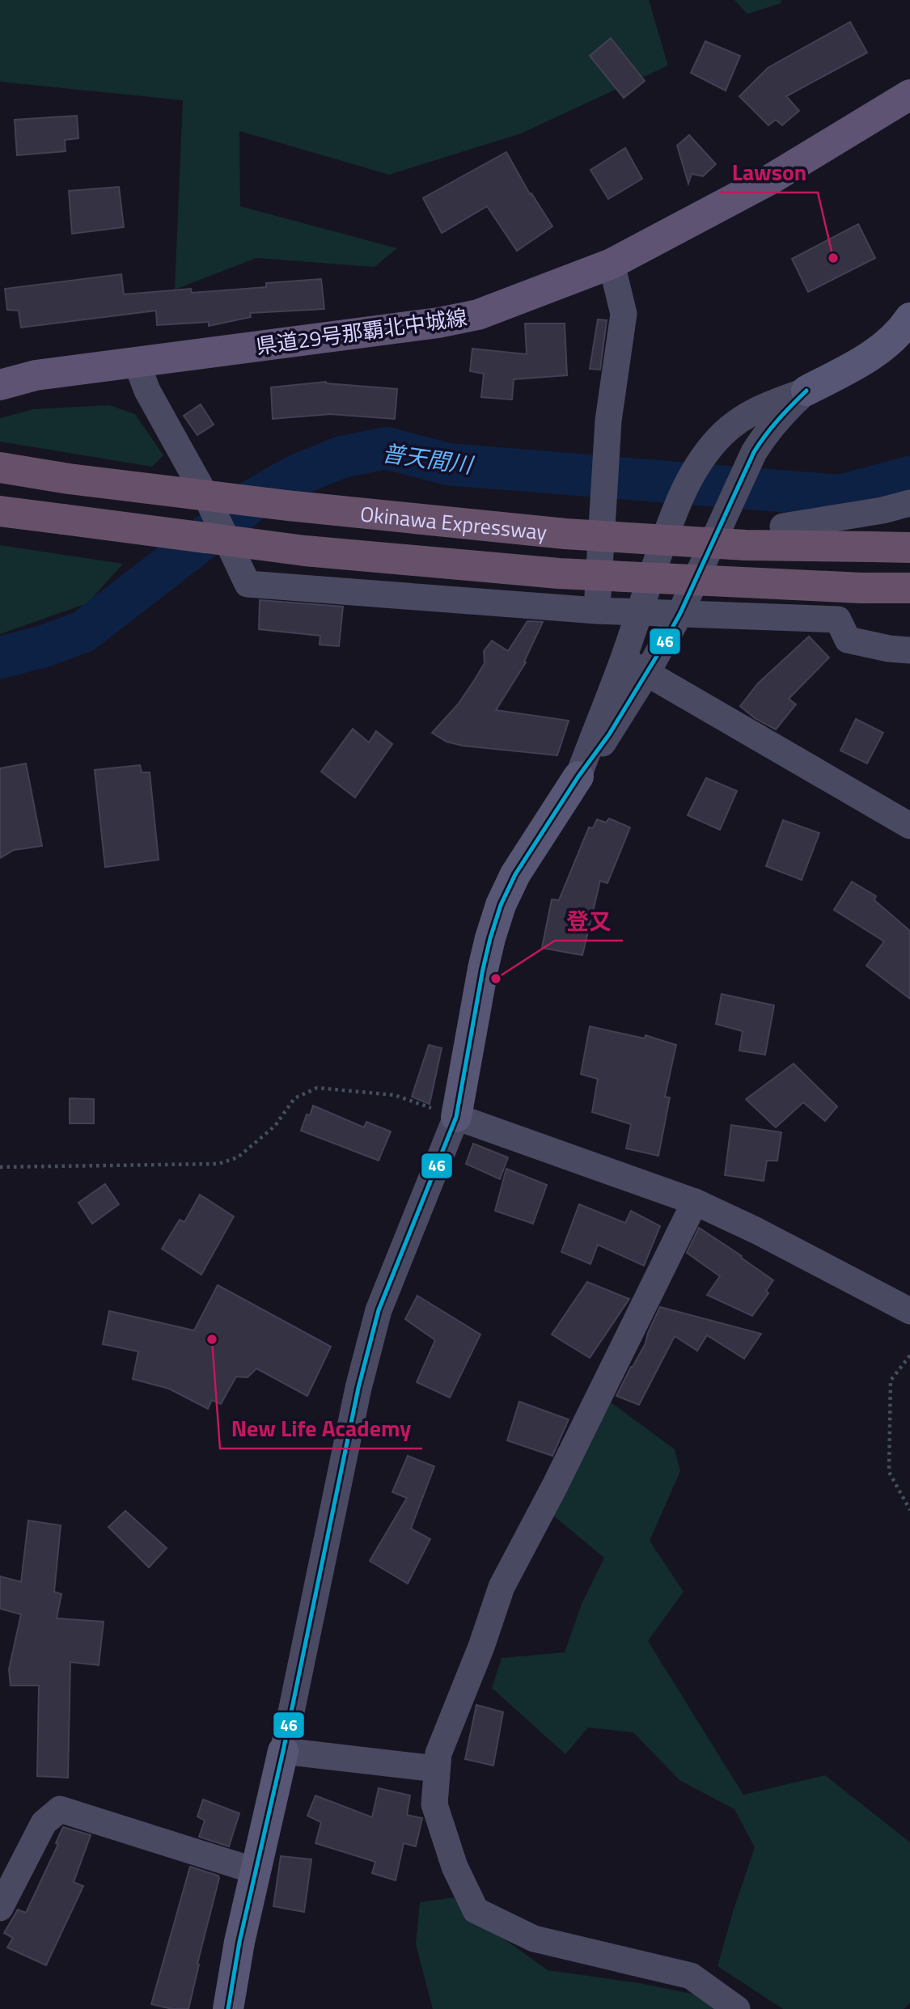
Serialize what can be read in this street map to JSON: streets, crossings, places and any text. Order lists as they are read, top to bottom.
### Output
{
  "streets": {
    "highway": ["Okinawa Expressway"],
    "main road": ["県道29号那覇北中城線"]
  },
  "water": ["普天間川"],
  "places": ["Lawson", "登又", "New Life Academy"],
  "lines": ["transit line 46"]
}
